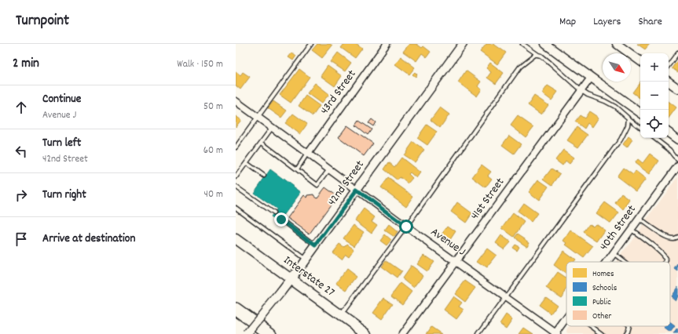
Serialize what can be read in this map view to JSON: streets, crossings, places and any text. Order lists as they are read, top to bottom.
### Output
{
  "streets": {
    "main road": ["Interstate 27"],
    "street": [
      "43rd Street",
      "42nd Street",
      "41st Street",
      "40th Street",
      "Avenue J"
    ]
  },
  "crossings": [
    ["43rd Street", "Avenue J"],
    ["42nd Street", "Avenue J"],
    ["42nd Street", "Interstate 27"],
    ["41st Street", "Avenue J"],
    ["40th Street", "Avenue J"]
  ],
  "legend": [
    "Homes",
    "Schools",
    "Public",
    "Other"
  ],
  "north": "bottom right",
  "page": {
    "header": "Turnpoint",
    "nav": ["Map", "Layers", "Share"],
    "heading": ["2 min", "Walk · 150 m"],
    "map_buttons": ["+", "−"],
    "list": [
      ["Continue", "Avenue J", "50 m"],
      ["Turn left", "42nd Street", "60 m"],
      ["Turn right", "40 m"],
      "Arrive at destination"
    ]
  }
}
